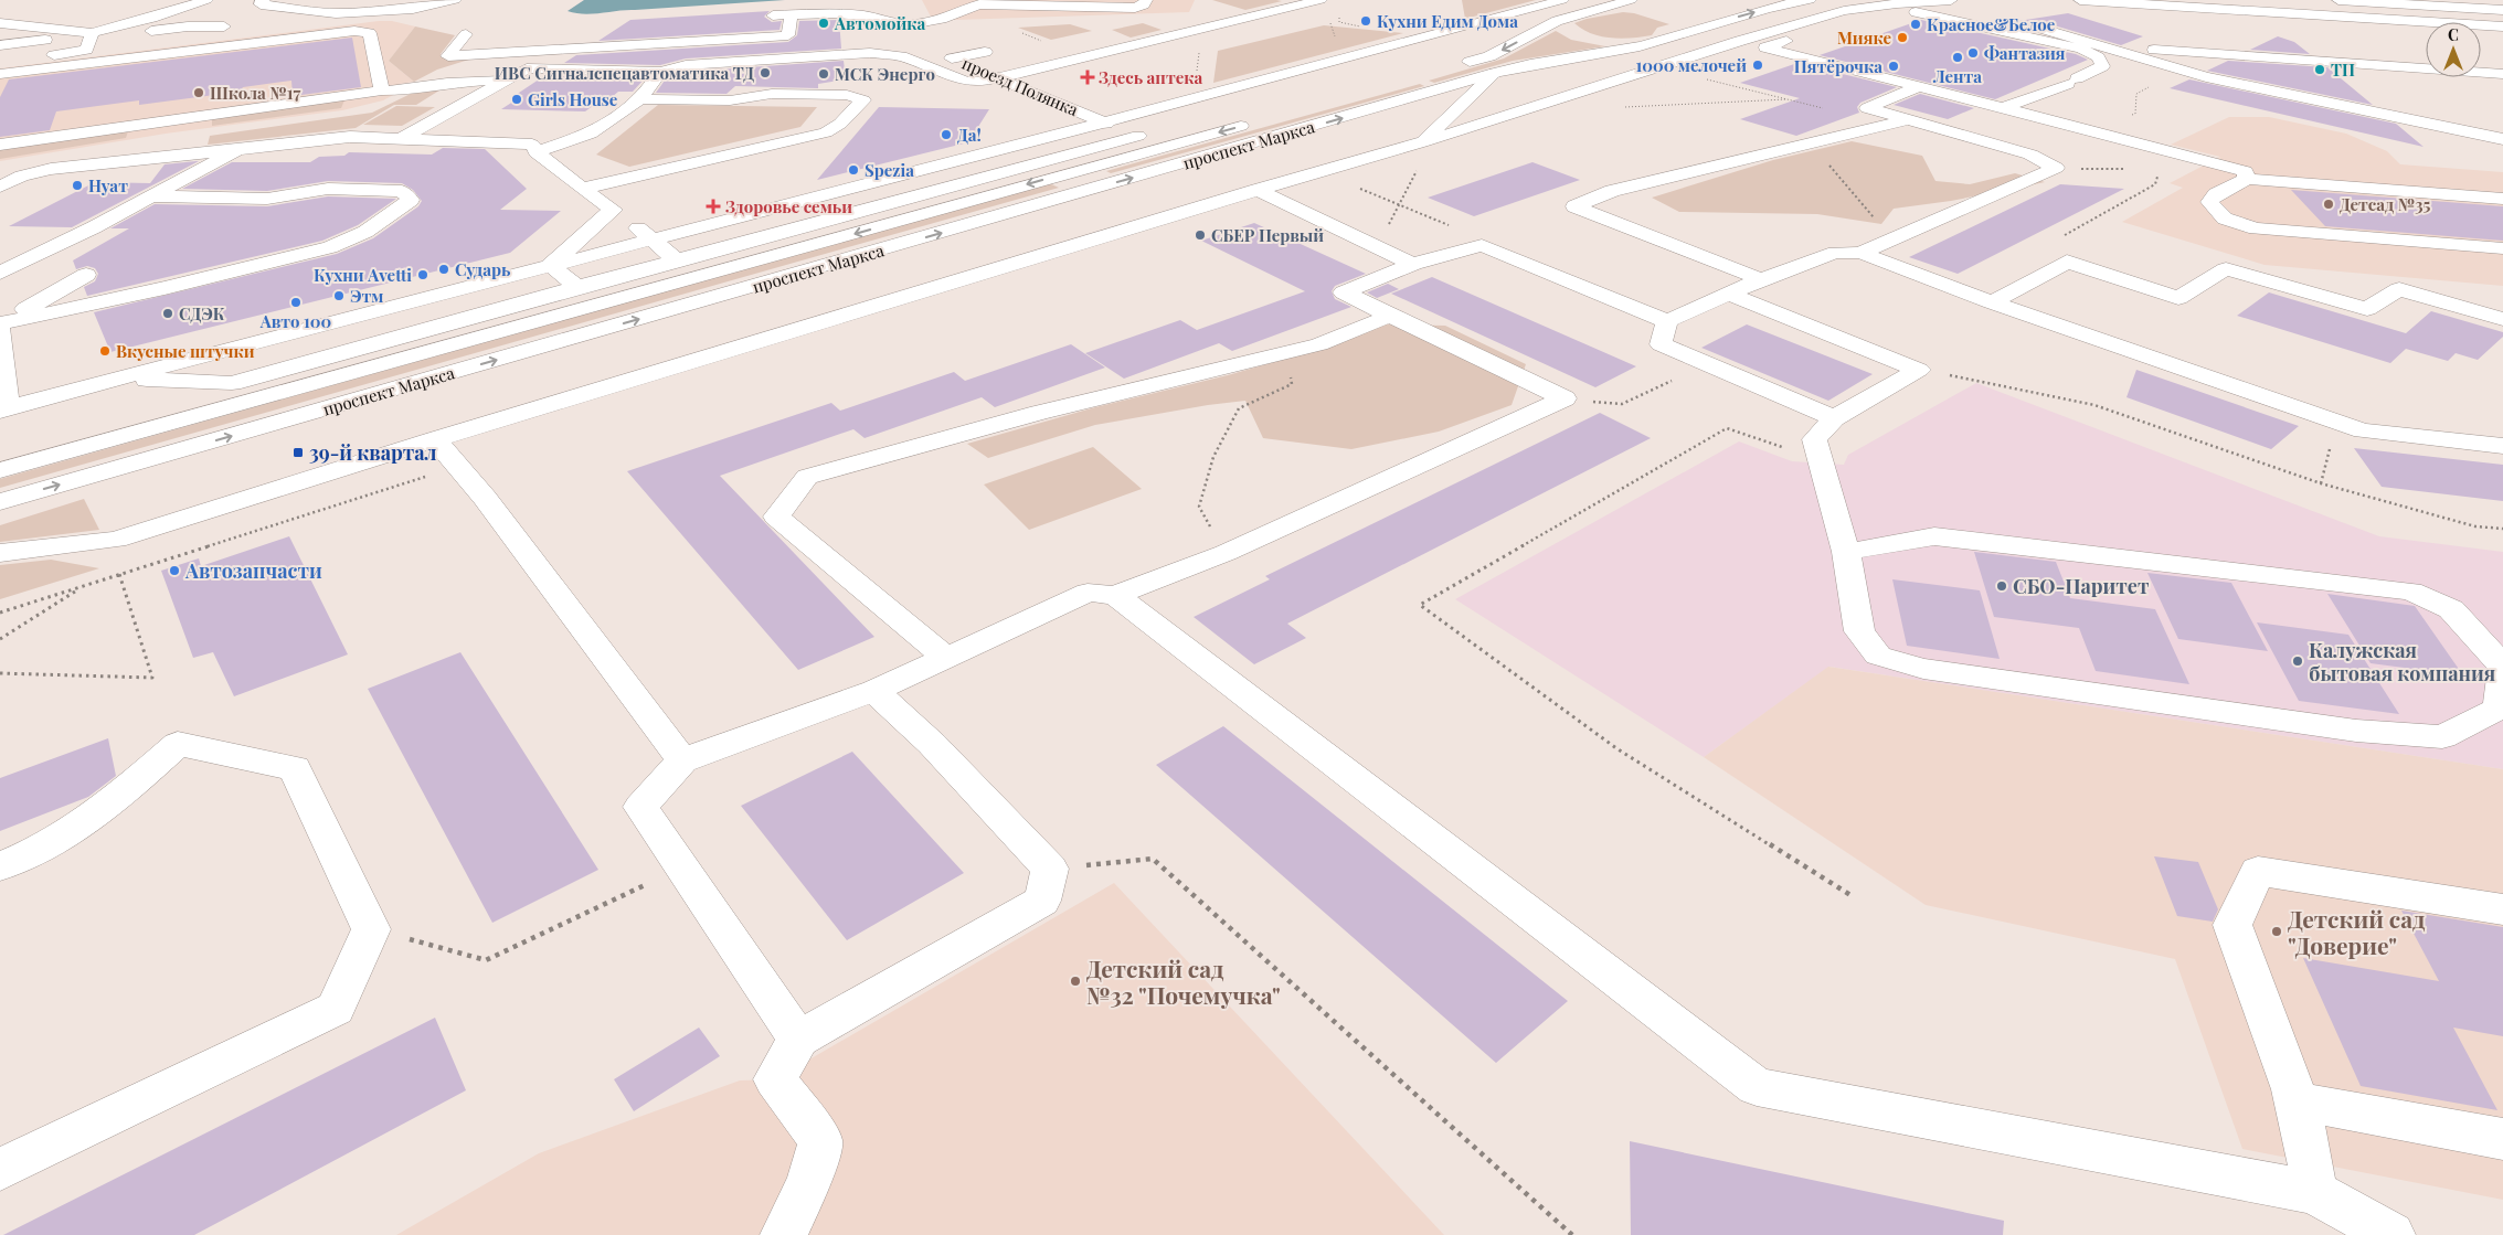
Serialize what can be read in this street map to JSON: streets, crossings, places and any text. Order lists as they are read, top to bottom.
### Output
{
  "streets": {
    "main road": ["проезд Полянка", "проспект Маркса"]
  },
  "crossings": [
    ["проезд Полянка", "проспект Маркса"]
  ],
  "places": {
    "other": [
      "Кухни Едим Дома",
      "Автомойка",
      "Красное&Белое",
      "Мияке",
      "Фантазия",
      "Лента",
      "1000 мелочей",
      "Пятёрочка",
      "ТП",
      "ИВС Сигналспецавтоматика ТД",
      "МСК Энерго",
      "Школа №17",
      "Girls House",
      "Да!",
      "Spezia",
      "Нуат",
      "Детсад №35",
      "СБЕР Первый",
      "Сударь",
      "Кухни Avetti",
      "Этм",
      "Авто 100",
      "СДЭК",
      "Вкусные штучки",
      "Автозапчасти",
      "СБО-Паритет",
      "Калужская бытовая компания",
      "Детский сад \"Доверие\"",
      "Детский сад №32 \"Почемучка\""
    ],
    "health": ["Здесь аптека", "Здоровье семьи"],
    "transit": ["39-й квартал"]
  },
  "north": "top"
}
